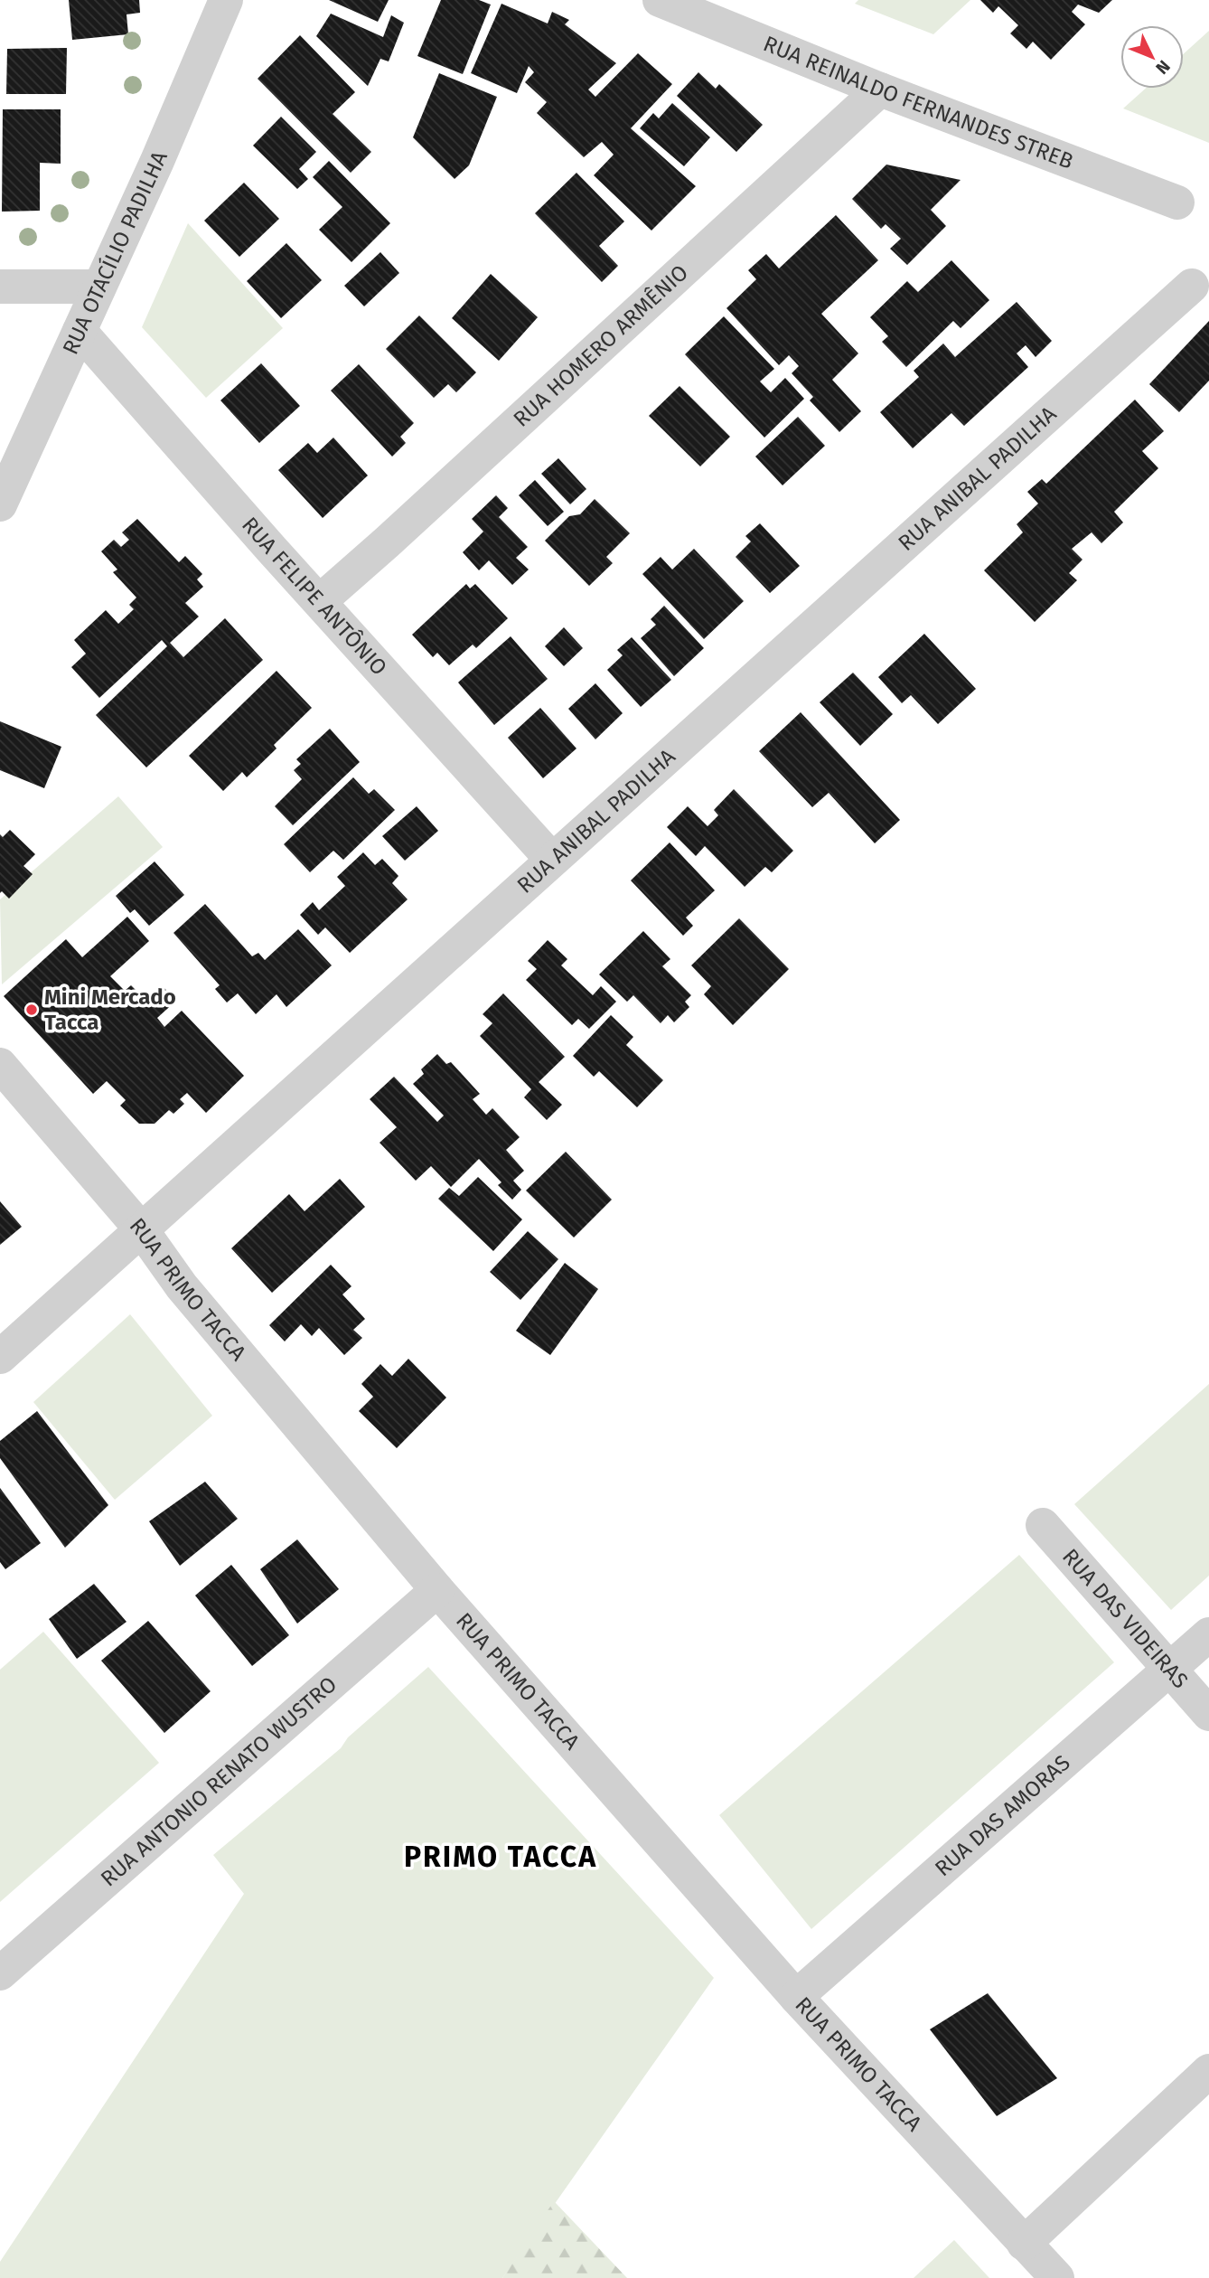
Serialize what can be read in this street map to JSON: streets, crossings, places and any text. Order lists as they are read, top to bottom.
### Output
{
  "streets": {
    "street": [
      "RUA REINALDO FERNANDES STREB",
      "RUA OTACÍLIO PADILHA",
      "RUA HOMERO ARMÊNIO",
      "RUA ANIBAL PADILHA",
      "RUA FELIPE ANTÔNIO",
      "RUA PRIMO TACCA",
      "RUA DAS VIDEIRAS",
      "RUA ANTONIO RENATO WUSTRO",
      "RUA DAS AMORAS"
    ]
  },
  "crossings": [
    ["RUA REINALDO FERNANDES STREB", "RUA HOMERO ARMÊNIO"],
    ["RUA OTACÍLIO PADILHA", "RUA FELIPE ANTÔNIO"],
    ["RUA HOMERO ARMÊNIO", "RUA FELIPE ANTÔNIO"],
    ["RUA ANIBAL PADILHA", "RUA FELIPE ANTÔNIO"],
    ["RUA ANIBAL PADILHA", "RUA PRIMO TACCA"],
    ["RUA PRIMO TACCA", "RUA ANTONIO RENATO WUSTRO"],
    ["RUA PRIMO TACCA", "RUA DAS AMORAS"],
    ["RUA DAS VIDEIRAS", "RUA DAS AMORAS"]
  ],
  "districts": ["PRIMO TACCA"],
  "places": ["Mini Mercado Tacca"],
  "north": "bottom right"
}
